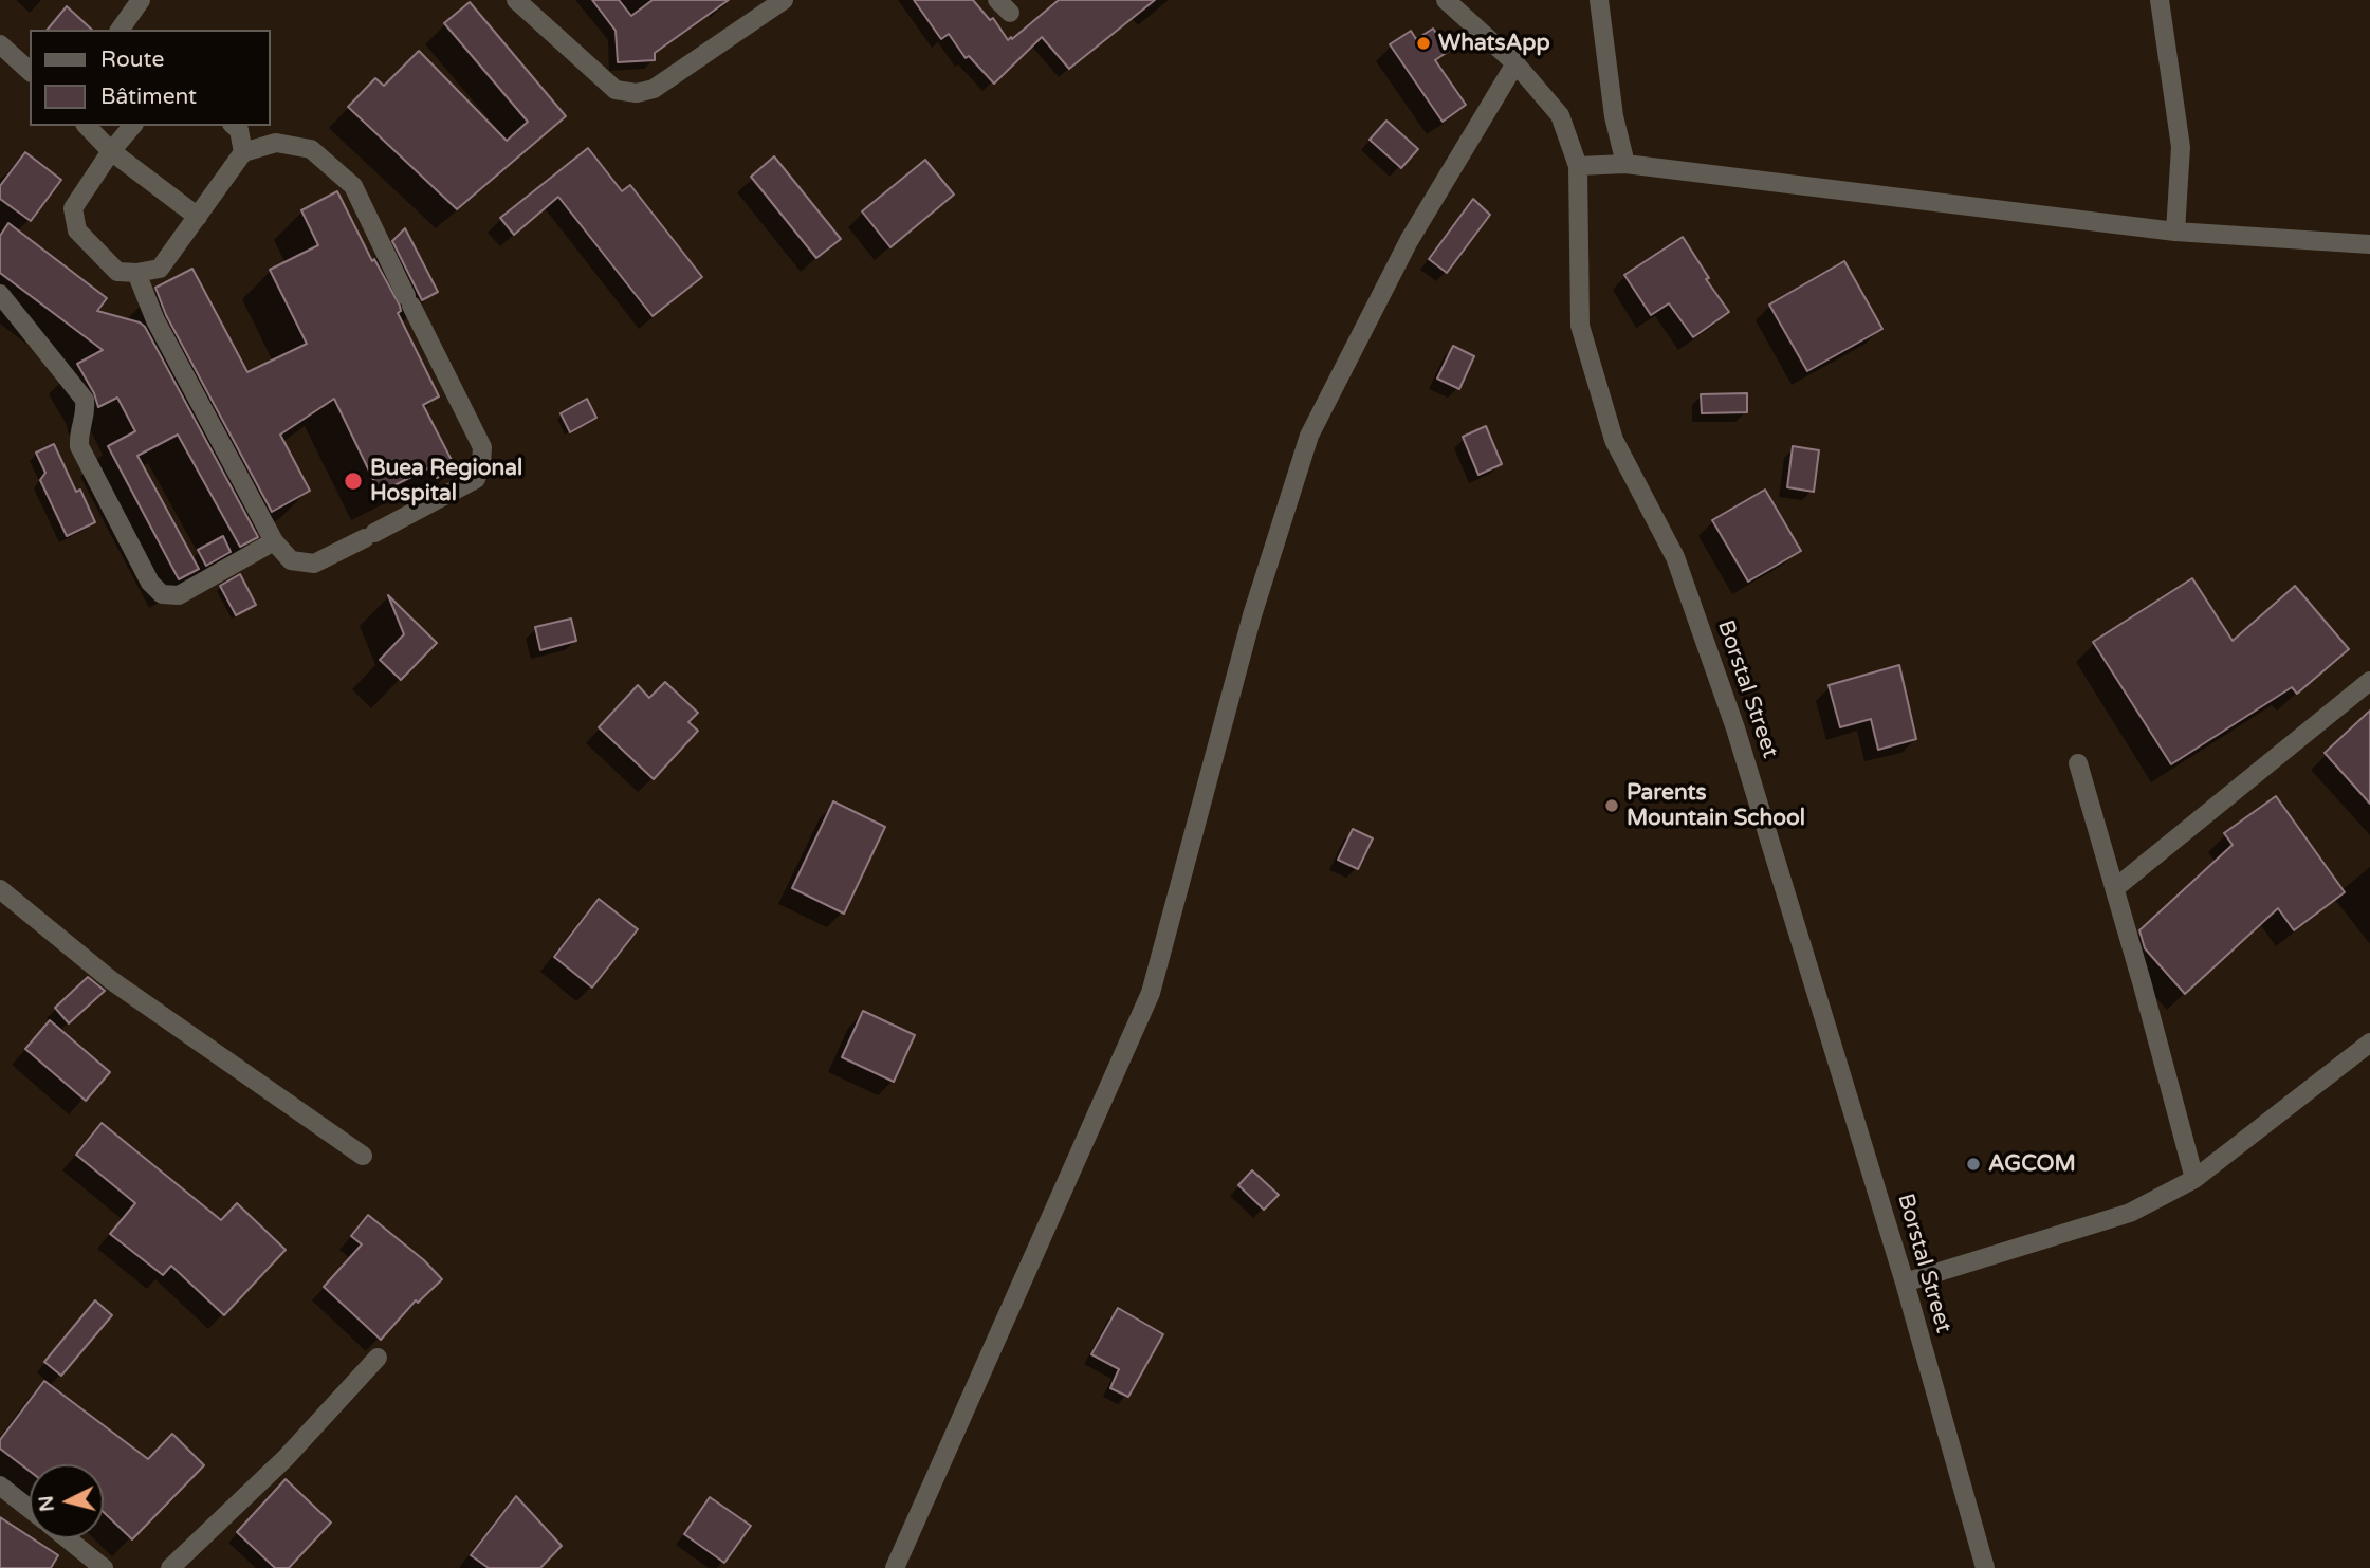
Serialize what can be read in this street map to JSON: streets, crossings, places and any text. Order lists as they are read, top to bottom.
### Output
{
  "streets": {
    "street": ["Borstal Street"]
  },
  "places": [
    "WhatsApp",
    "Buea Regional Hospital",
    "Parents Mountain School",
    "AGCOM"
  ],
  "legend": ["Route", "Bâtiment"],
  "north": "left"
}
